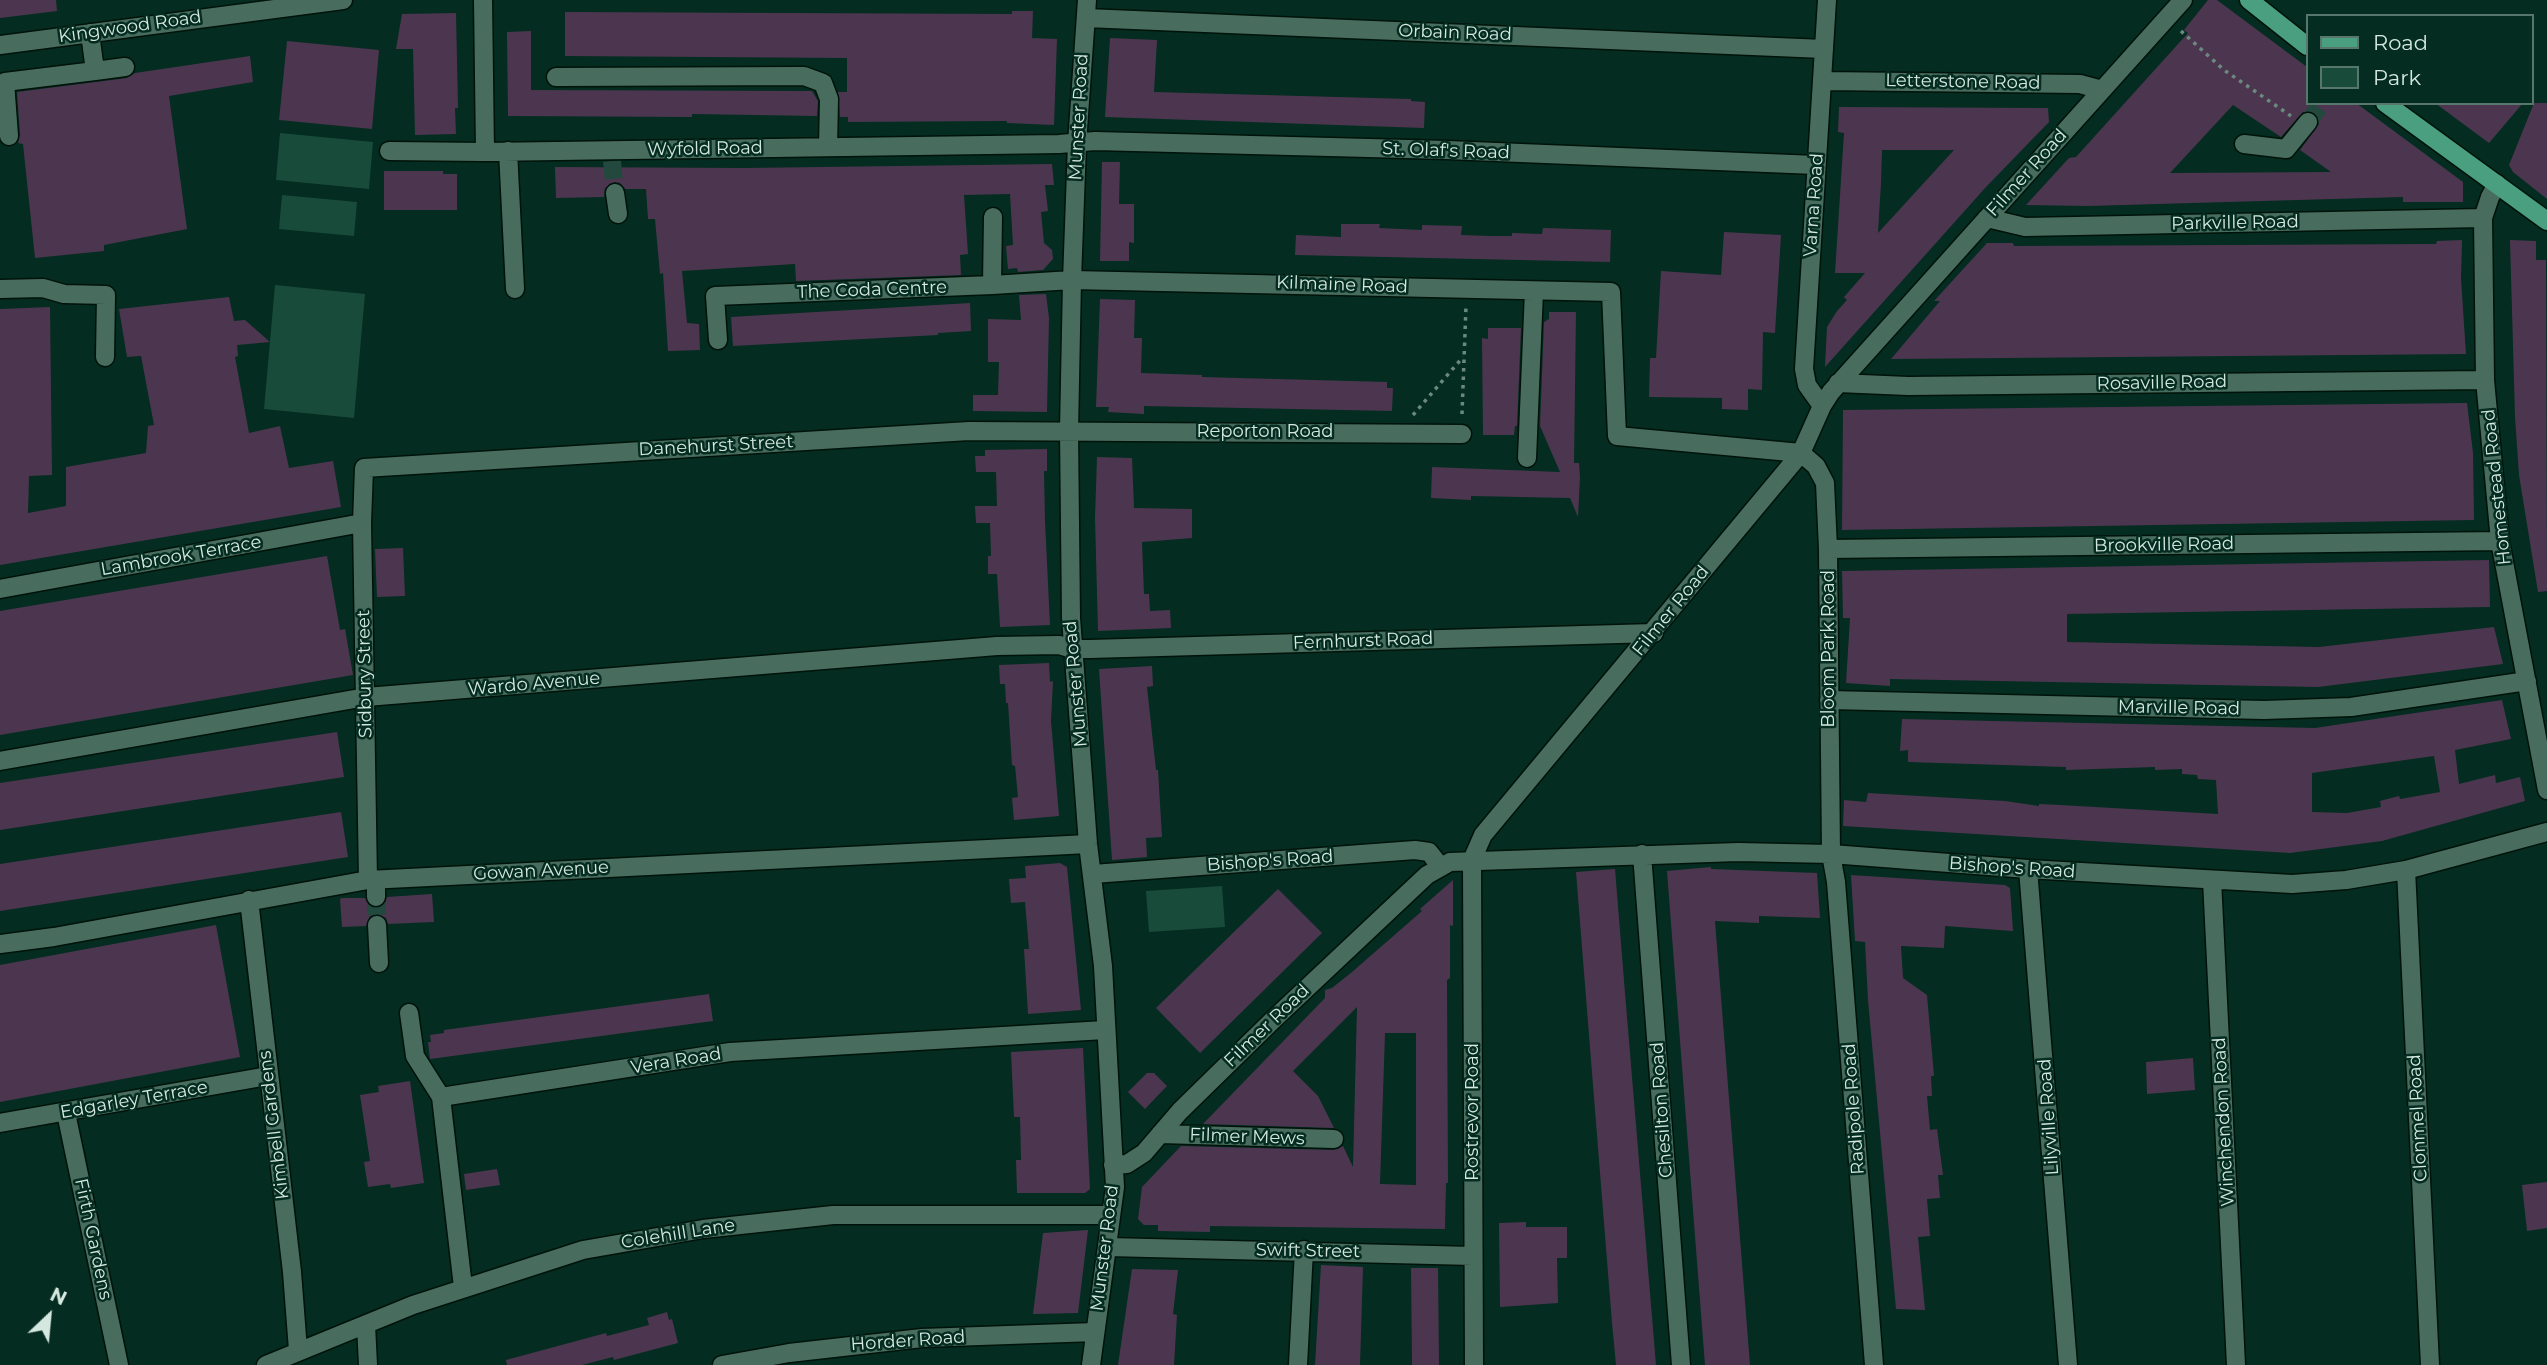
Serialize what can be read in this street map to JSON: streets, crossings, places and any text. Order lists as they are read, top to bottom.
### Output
{
  "streets": {
    "street": [
      "Kingwood Road",
      "Orbain Road",
      "Letterstone Road",
      "Munster Road",
      "Wyfold Road",
      "St. Olaf's Road",
      "Filmer Road",
      "Varna Road",
      "Parkville Road",
      "Kilmaine Road",
      "The Coda Centre",
      "Rosaville Road",
      "Reporton Road",
      "Danehurst Street",
      "Homestead Road",
      "Brookville Road",
      "Lambrook Terrace",
      "Fernhurst Road",
      "Bloom Park Road",
      "Sidbury Street",
      "Wardo Avenue",
      "Marville Road",
      "Bishop's Road",
      "Gowan Avenue",
      "Vera Road",
      "Edgarley Terrace",
      "Radipole Road",
      "Chesilton Road",
      "Rostrevor Road",
      "Lilyville Road",
      "Clonmel Road",
      "Winchendon Road",
      "Kimbell Gardens",
      "Filmer Mews",
      "Colehill Lane",
      "Firth Gardens",
      "Swift Street",
      "Horder Road"
    ]
  },
  "crossings": [
    ["Orbain Road", "Munster Road"],
    ["Orbain Road", "Varna Road"],
    ["Letterstone Road", "Filmer Road"],
    ["Letterstone Road", "Varna Road"],
    ["Munster Road", "Wyfold Road"],
    ["Munster Road", "St. Olaf's Road"],
    ["Munster Road", "Filmer Road"],
    ["Munster Road", "Kilmaine Road"],
    ["Munster Road", "The Coda Centre"],
    ["Munster Road", "Reporton Road"],
    ["Munster Road", "Danehurst Street"],
    ["Munster Road", "Fernhurst Road"],
    ["Munster Road", "Wardo Avenue"],
    ["Munster Road", "Bishop's Road"],
    ["Munster Road", "Gowan Avenue"],
    ["Munster Road", "Vera Road"],
    ["Munster Road", "Colehill Lane"],
    ["Munster Road", "Swift Street"],
    ["Munster Road", "Horder Road"],
    ["Wyfold Road", "St. Olaf's Road"],
    ["St. Olaf's Road", "Varna Road"],
    ["Filmer Road", "Varna Road"],
    ["Filmer Road", "Parkville Road"],
    ["Filmer Road", "Kilmaine Road"],
    ["Filmer Road", "Rosaville Road"],
    ["Filmer Road", "Fernhurst Road"],
    ["Filmer Road", "Bloom Park Road"],
    ["Filmer Road", "Bishop's Road"],
    ["Filmer Road", "Rostrevor Road"],
    ["Filmer Road", "Filmer Mews"],
    ["Parkville Road", "Homestead Road"],
    ["Kilmaine Road", "The Coda Centre"],
    ["Kilmaine Road", "Bloom Park Road"],
    ["Rosaville Road", "Homestead Road"],
    ["Reporton Road", "Danehurst Street"],
    ["Danehurst Street", "Sidbury Street"],
    ["Homestead Road", "Brookville Road"],
    ["Homestead Road", "Marville Road"],
    ["Brookville Road", "Bloom Park Road"],
    ["Lambrook Terrace", "Sidbury Street"],
    ["Fernhurst Road", "Wardo Avenue"],
    ["Bloom Park Road", "Marville Road"],
    ["Bloom Park Road", "Bishop's Road"],
    ["Bloom Park Road", "Radipole Road"],
    ["Sidbury Street", "Wardo Avenue"],
    ["Sidbury Street", "Gowan Avenue"],
    ["Bishop's Road", "Radipole Road"],
    ["Bishop's Road", "Chesilton Road"],
    ["Bishop's Road", "Rostrevor Road"],
    ["Bishop's Road", "Lilyville Road"],
    ["Bishop's Road", "Clonmel Road"],
    ["Bishop's Road", "Winchendon Road"],
    ["Gowan Avenue", "Kimbell Gardens"],
    ["Edgarley Terrace", "Kimbell Gardens"],
    ["Edgarley Terrace", "Firth Gardens"],
    ["Rostrevor Road", "Swift Street"],
    ["Kimbell Gardens", "Colehill Lane"]
  ],
  "legend": ["Road", "Park"],
  "north": "top right"
}
